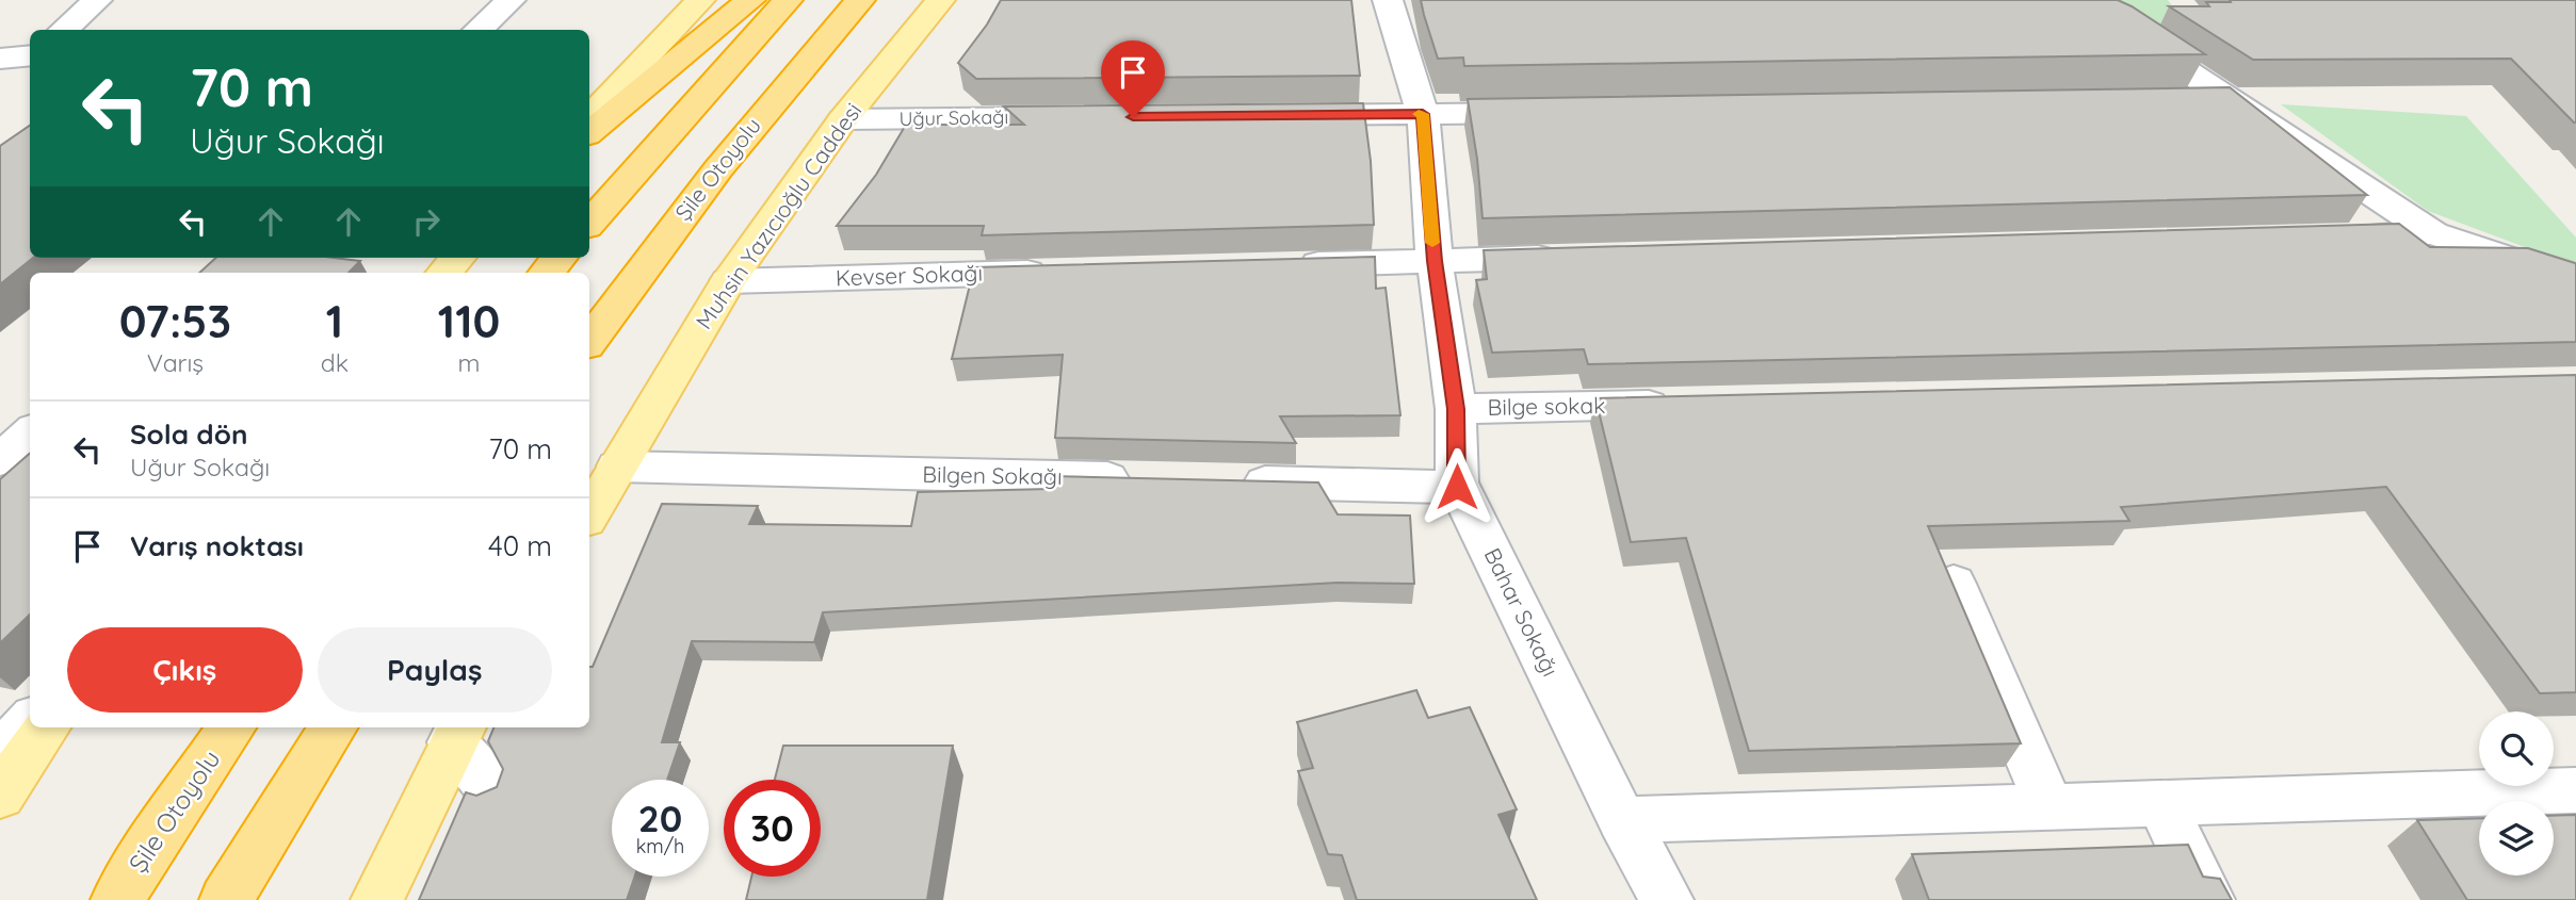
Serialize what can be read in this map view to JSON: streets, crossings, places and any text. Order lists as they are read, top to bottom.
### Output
{
  "streets": {
    "highway": ["Şile Otoyolu"],
    "main road": ["Muhsin Yazıcıoğlu Caddesi"],
    "street": [
      "Uğur Sokağı",
      "Kevser Sokağı",
      "Bilge sokak",
      "Bilgen Sokağı",
      "Bahar Sokağı"
    ]
  },
  "crossings": [
    ["Uğur Sokağı", "Muhsin Yazıcıoğlu Caddesi"],
    ["Muhsin Yazıcıoğlu Caddesi", "Kevser Sokağı"],
    ["Muhsin Yazıcıoğlu Caddesi", "Bilgen Sokağı"],
    ["Bilge sokak", "Bahar Sokağı"]
  ],
  "page": {
    "turn": ["70 m", "Uğur Sokağı"],
    "eta": [
      "07:53",
      "Varış",
      "1",
      "dk",
      "110",
      "m"
    ],
    "list": [
      {
        "name": "Sola dön",
        "note": "Uğur Sokağı",
        "value": "70 m"
      },
      {
        "name": "Varış noktası",
        "value": "40 m"
      }
    ],
    "buttons": ["Çıkış", "Paylaş"],
    "speed": "20 km/h",
    "limit": "30"
  }
}
